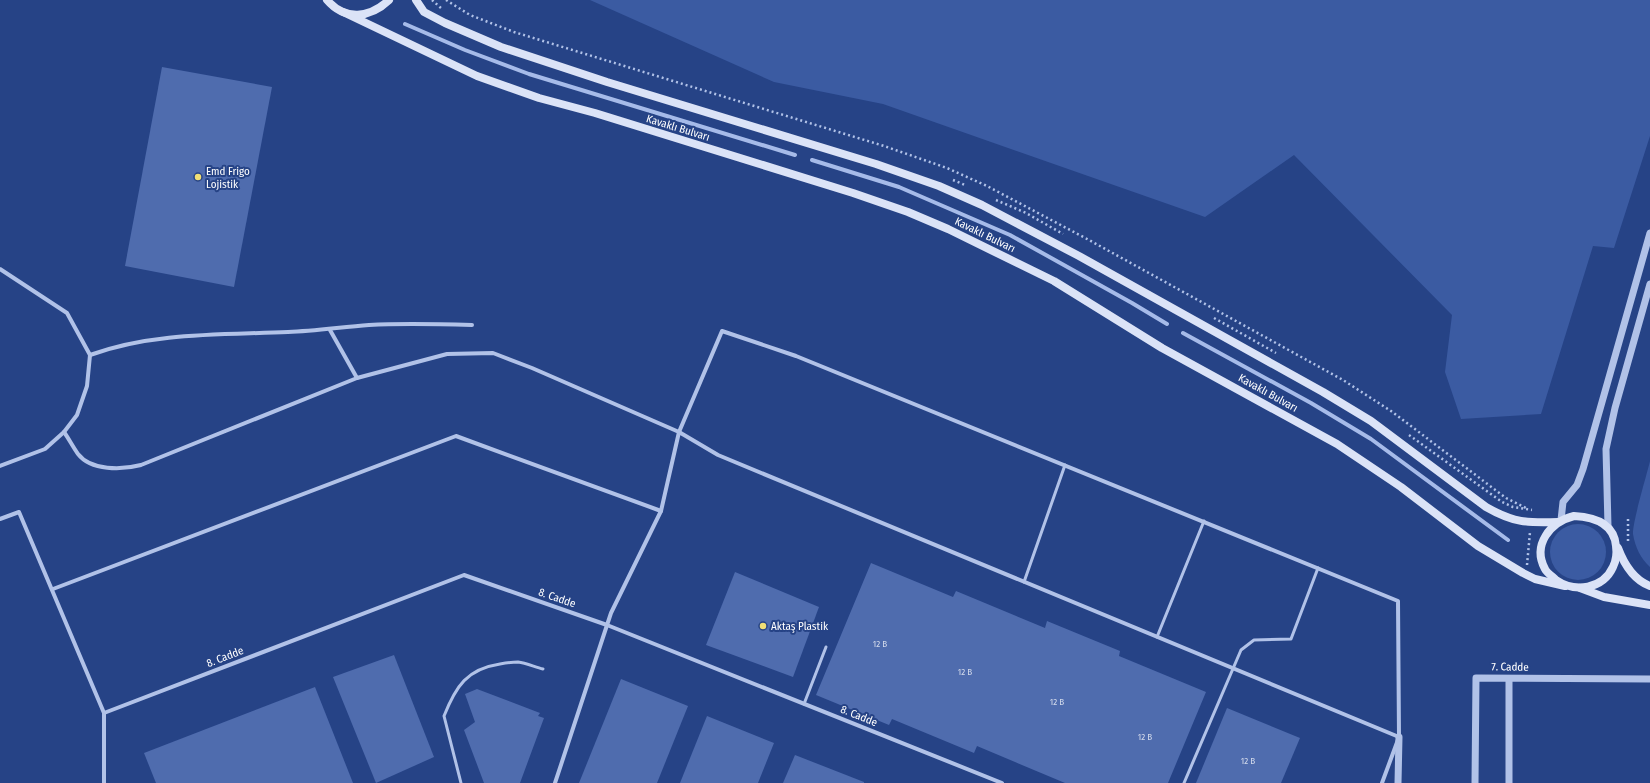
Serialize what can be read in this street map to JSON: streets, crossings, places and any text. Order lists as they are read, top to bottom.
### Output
{
  "streets": {
    "main road": ["Kavaklı Bulvarı"],
    "street": ["8. Cadde", "7. Cadde"]
  },
  "places": ["Emd Frigo Lojistik", "Aktaş Plastik"],
  "house_numbers": [
    "12 B",
    "12 B",
    "12 B",
    "12 B",
    "12 B"
  ]
}
